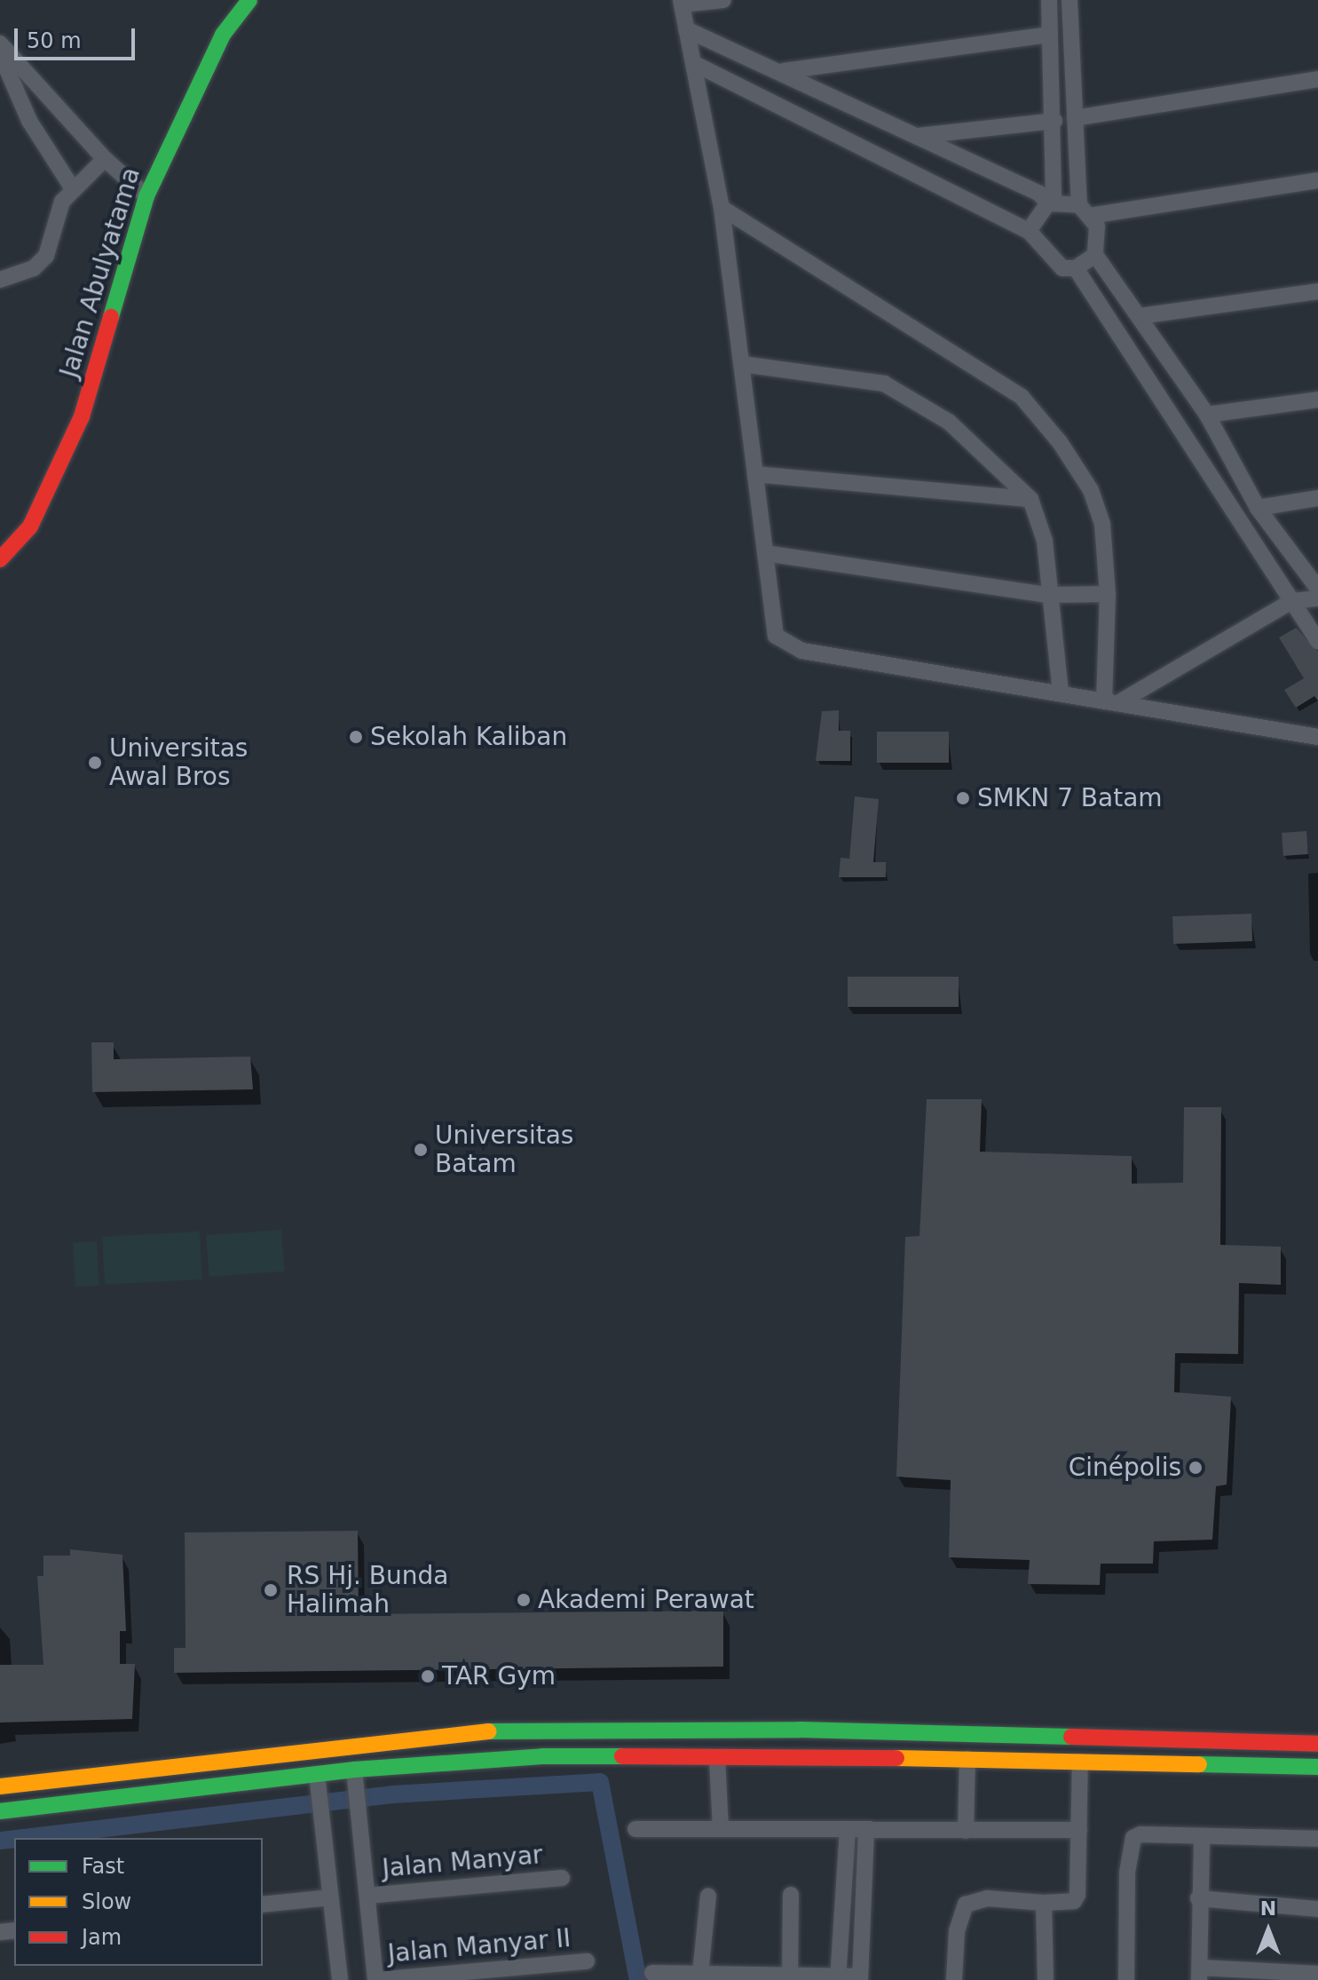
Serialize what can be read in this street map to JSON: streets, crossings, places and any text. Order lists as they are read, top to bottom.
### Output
{
  "streets": {
    "main road": ["Jalan Abulyatama"],
    "street": ["Jalan Manyar", "Jalan Manyar II"]
  },
  "places": [
    "Sekolah Kaliban",
    "Universitas Awal Bros",
    "SMKN 7 Batam",
    "Universitas Batam",
    "Cinépolis",
    "RS Hj. Bunda Halimah",
    "Akademi Perawat",
    "TAR Gym"
  ],
  "legend": ["Fast", "Slow", "Jam"],
  "scale_bar": "50 m",
  "north": "top"
}
